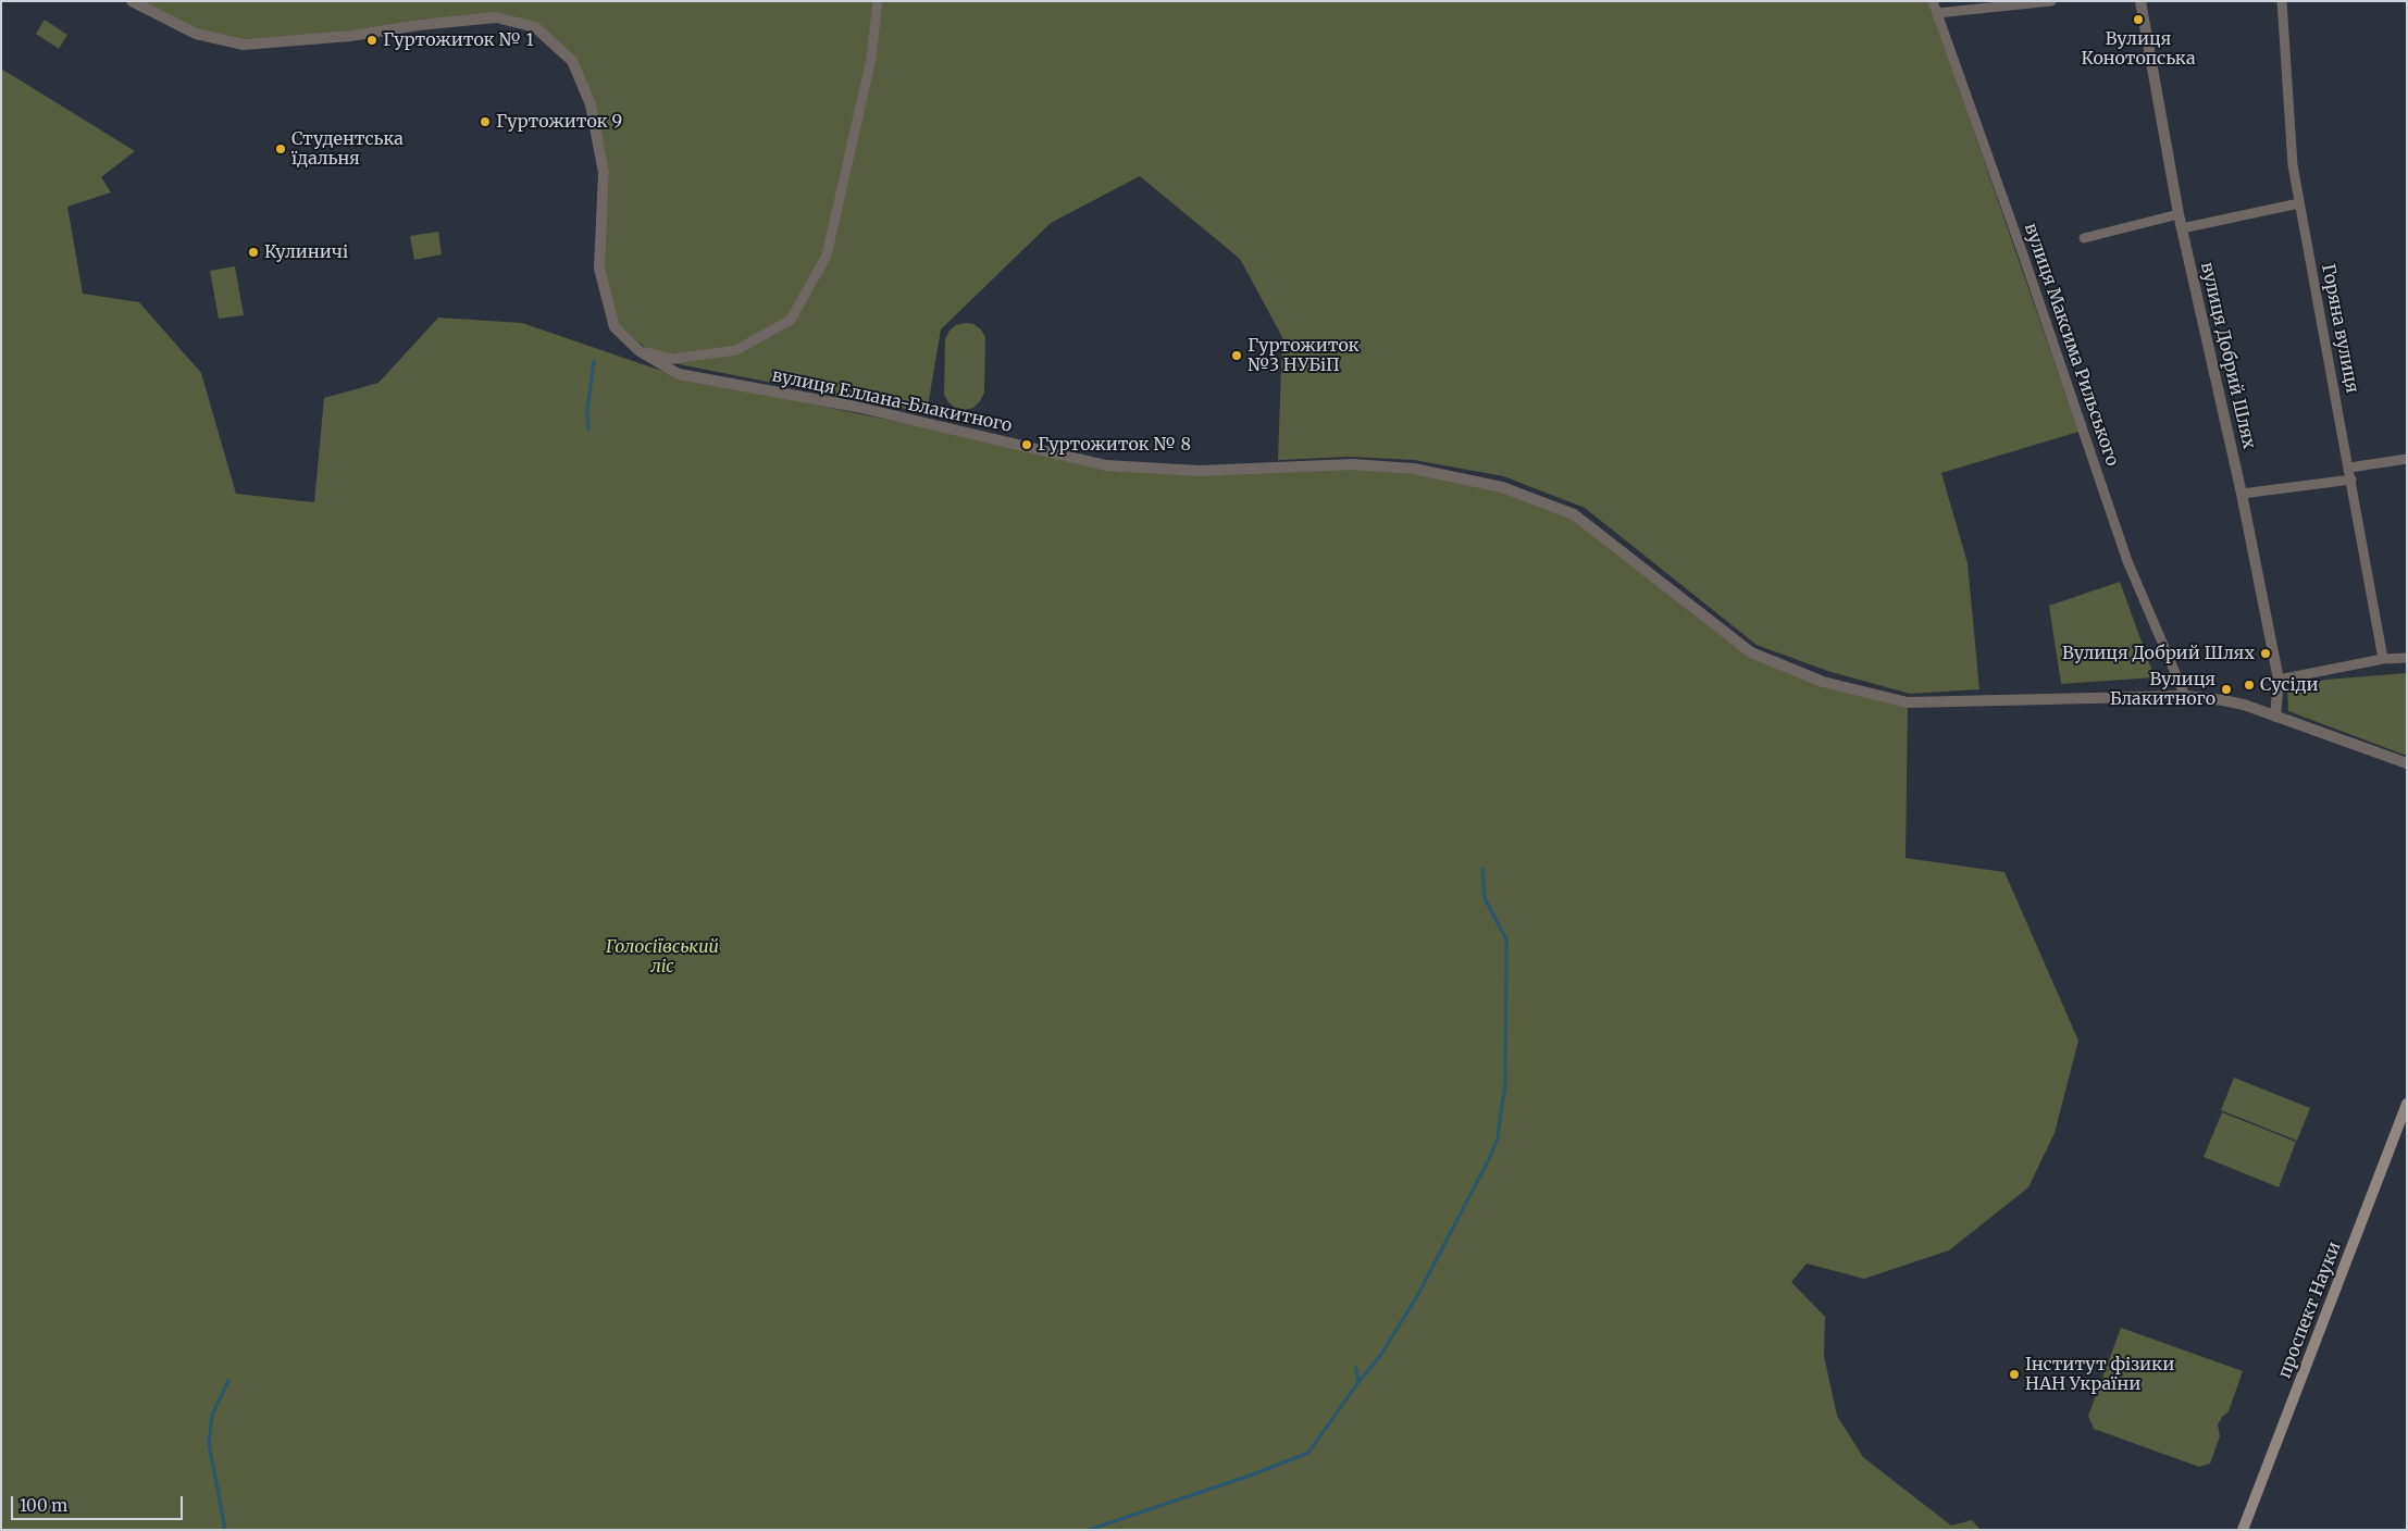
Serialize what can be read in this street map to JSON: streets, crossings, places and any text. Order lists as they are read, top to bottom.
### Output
{
  "streets": {
    "main road": ["проспект Науки"],
    "street": [
      "Горяна вулиця",
      "вулиця Максима Рильського",
      "вулиця Добрий Шлях",
      "вулиця Еллана-Блакитного"
    ]
  },
  "crossings": [
    ["вулиця Максима Рильського", "вулиця Еллана-Блакитного"],
    ["вулиця Добрий Шлях", "вулиця Еллана-Блакитного"]
  ],
  "parks": ["Голосіївський ліс"],
  "places": [
    "Вулиця Конотопська",
    "Гуртожиток № 1",
    "Гуртожиток 9",
    "Студентська їдальня",
    "Кулиничі",
    "Гуртожиток №3 НУБіП",
    "Гуртожиток № 8",
    "Вулиця Добрий Шлях",
    "Сусіди",
    "Вулиця Блакитного",
    "Інститут фізики НАН України"
  ],
  "scale_bar": "100 m"
}
